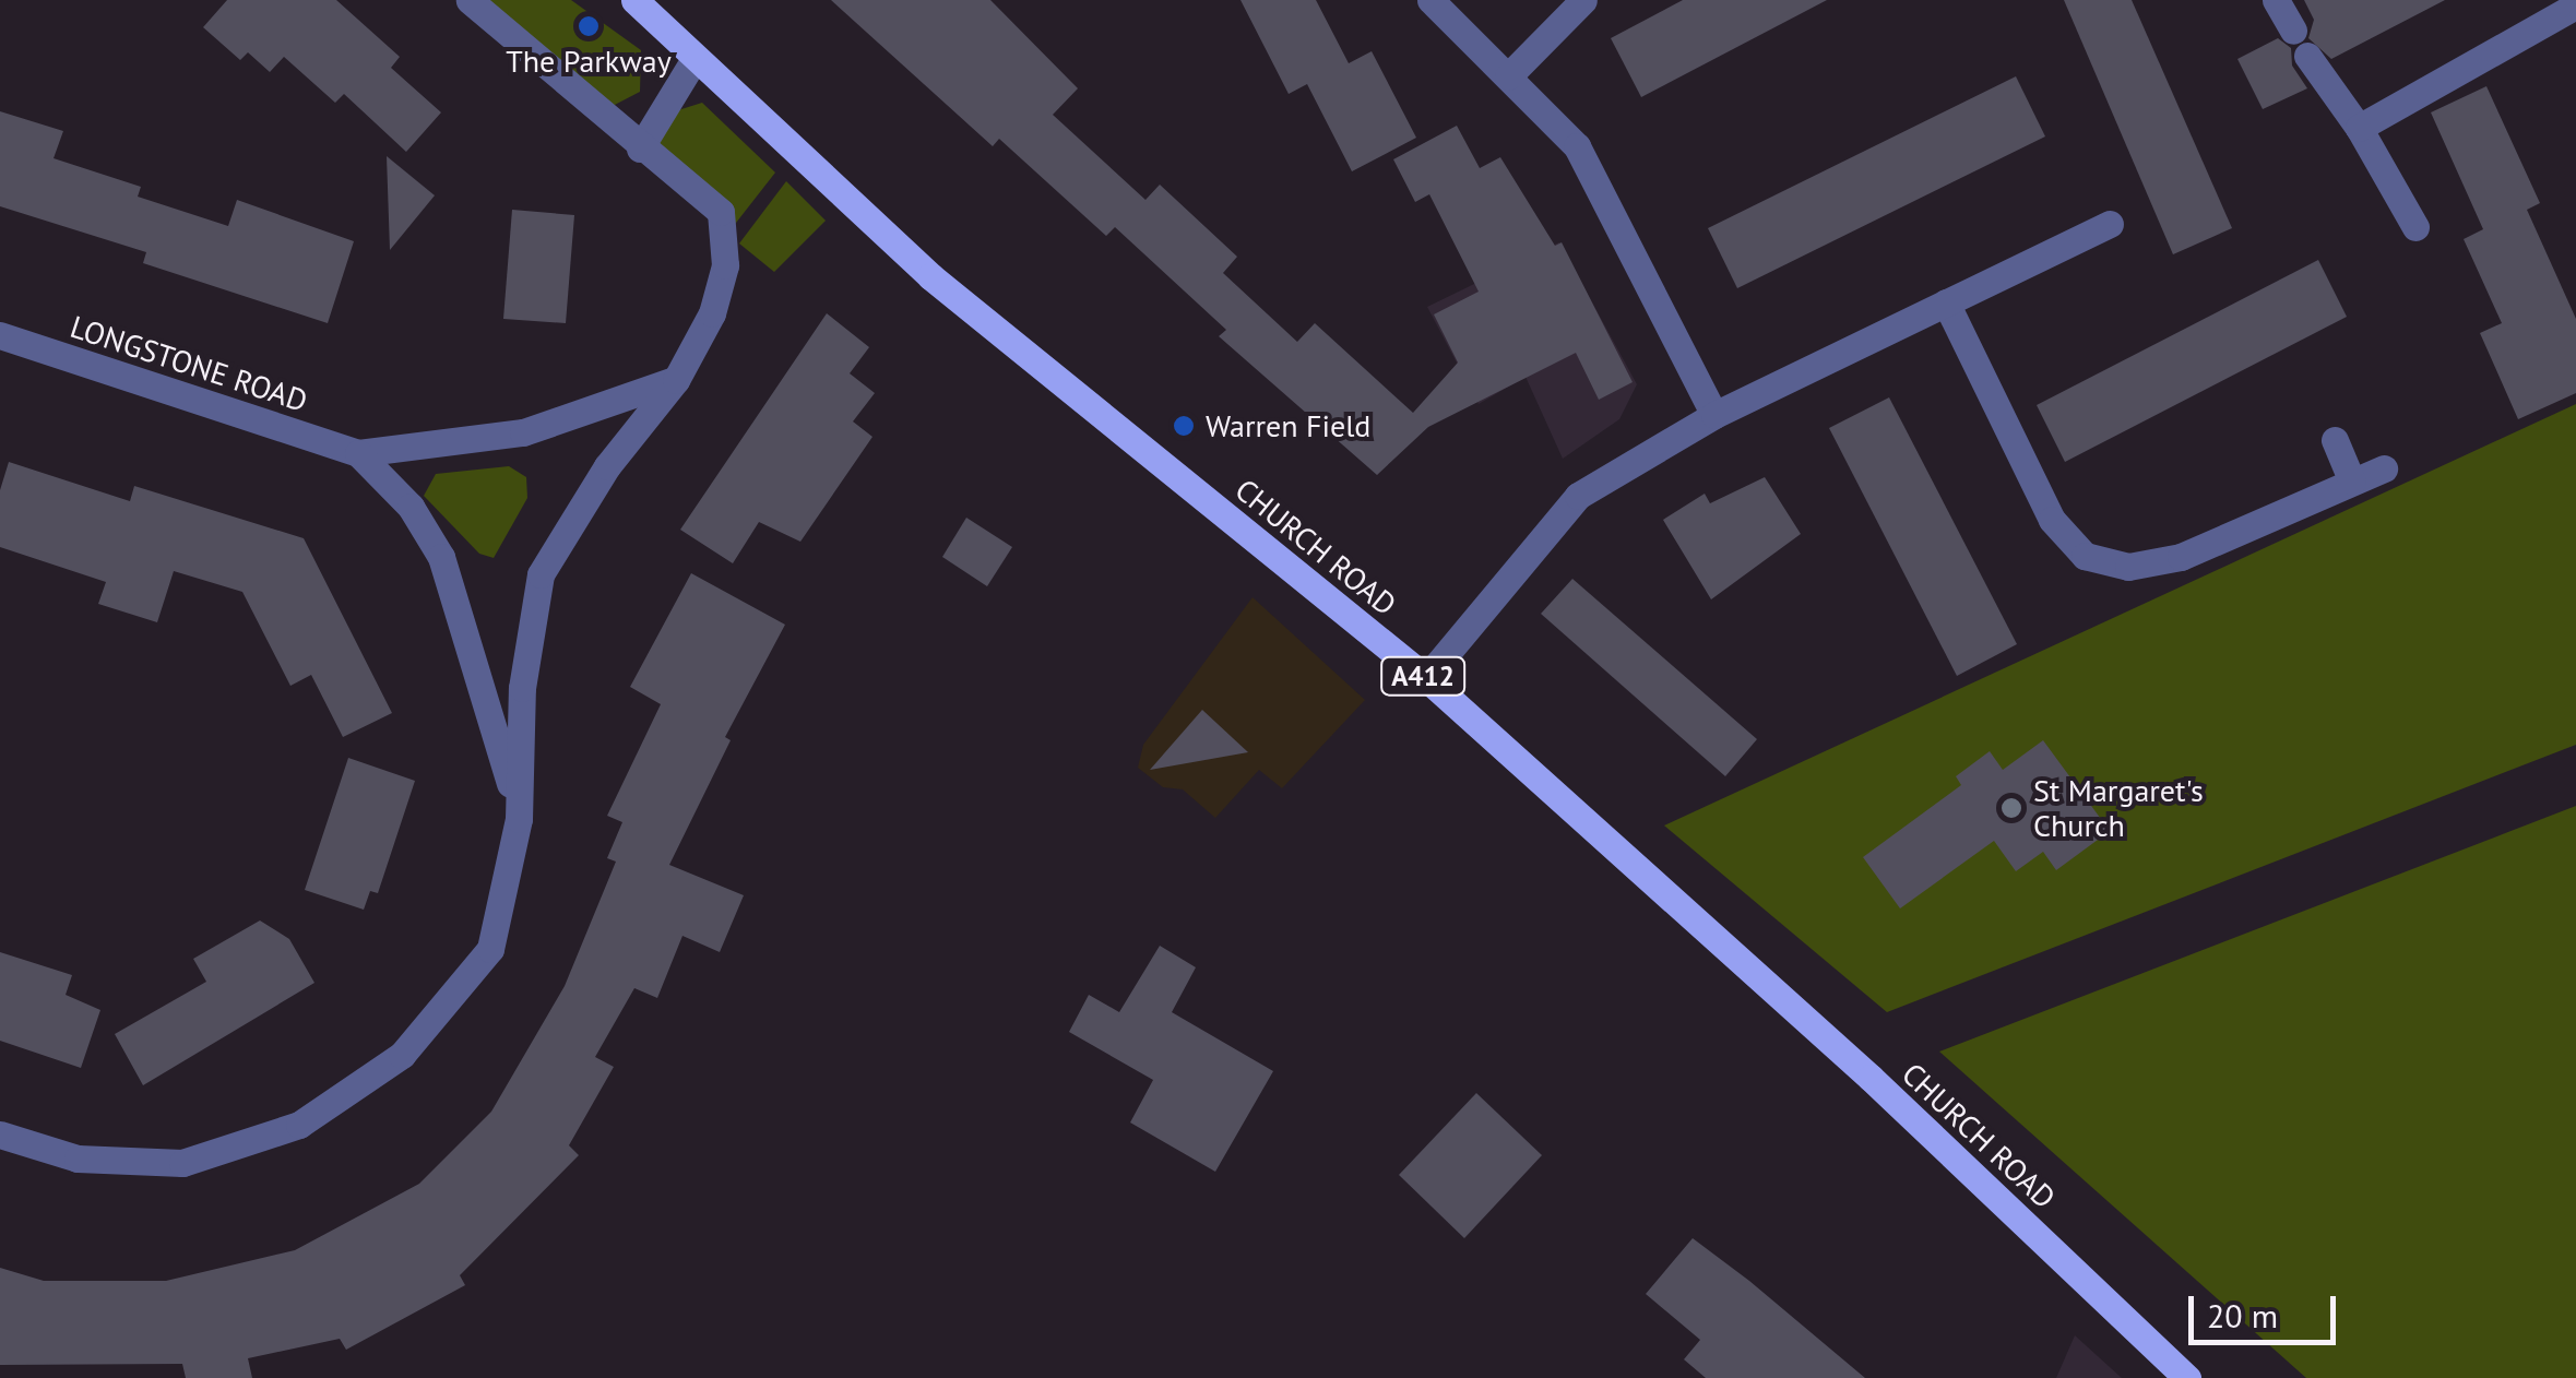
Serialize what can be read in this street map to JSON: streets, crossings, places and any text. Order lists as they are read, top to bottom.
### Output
{
  "streets": {
    "main road": ["CHURCH ROAD", "A412"],
    "street": ["LONGSTONE ROAD"]
  },
  "places": ["The Parkway", "Warren Field", "St Margaret's Church"],
  "scale_bar": "20 m"
}
